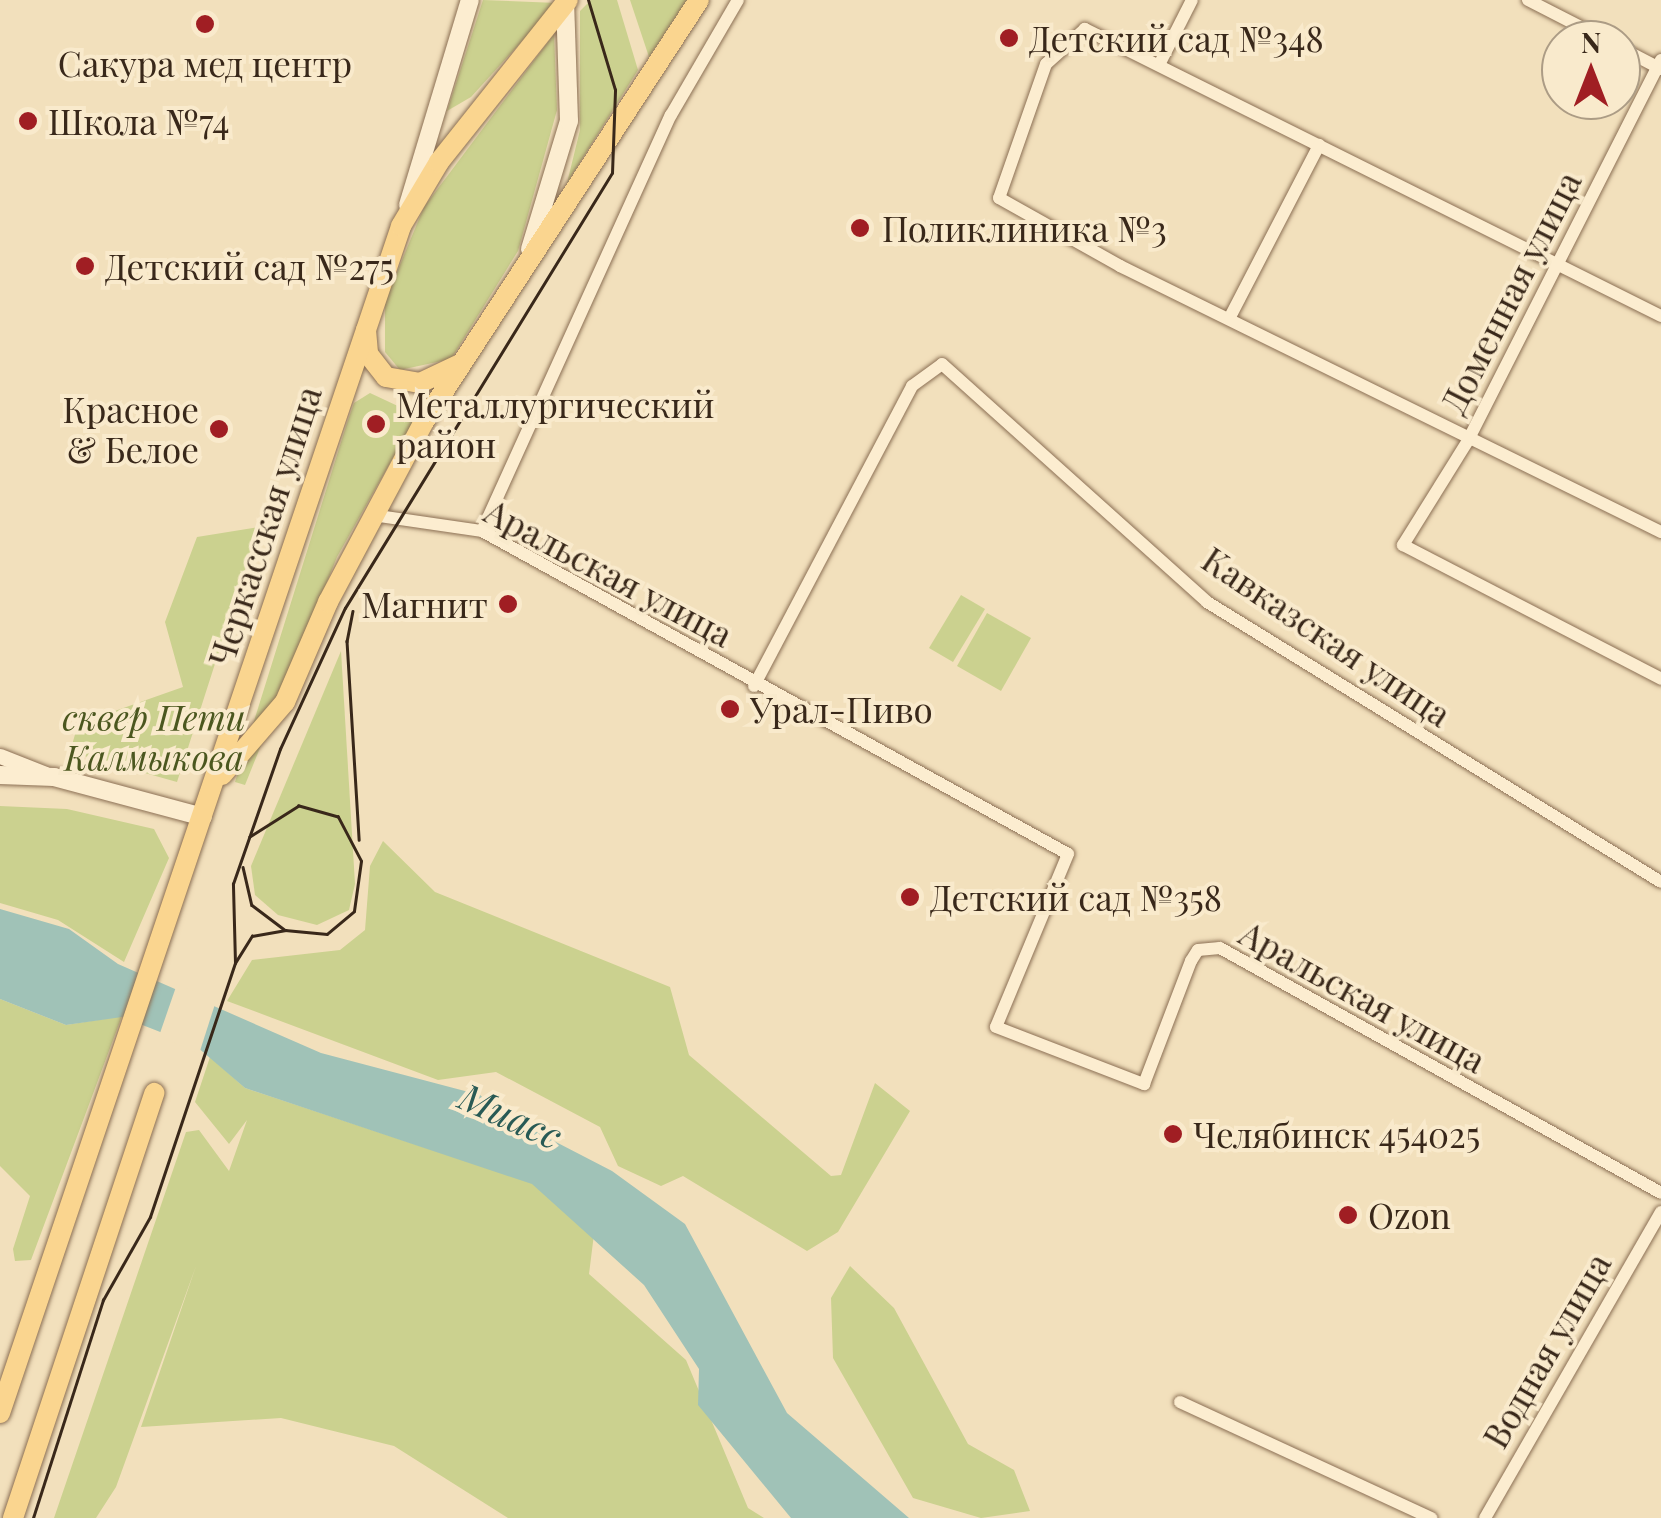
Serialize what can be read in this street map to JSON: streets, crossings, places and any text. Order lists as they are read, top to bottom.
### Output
{
  "streets": {
    "main road": ["Черкасская улица"],
    "street": [
      "Доменная улица",
      "Аральская улица",
      "Кавказская улица",
      "Водная улица"
    ]
  },
  "crossings": [
    ["Аральская улица", "Кавказская улица"]
  ],
  "water": ["Миасс"],
  "parks": ["сквер Пети Калмыкова"],
  "places": [
    "Сакура мед центр",
    "Детский сад №348",
    "Школа №74",
    "Поликлиника №3",
    "Детский сад №275",
    "Металлургический район",
    "Красное & Белое",
    "Магнит",
    "Урал-Пиво",
    "Детский сад №358",
    "Челябинск 454025",
    "Ozon"
  ],
  "north": "top"
}
